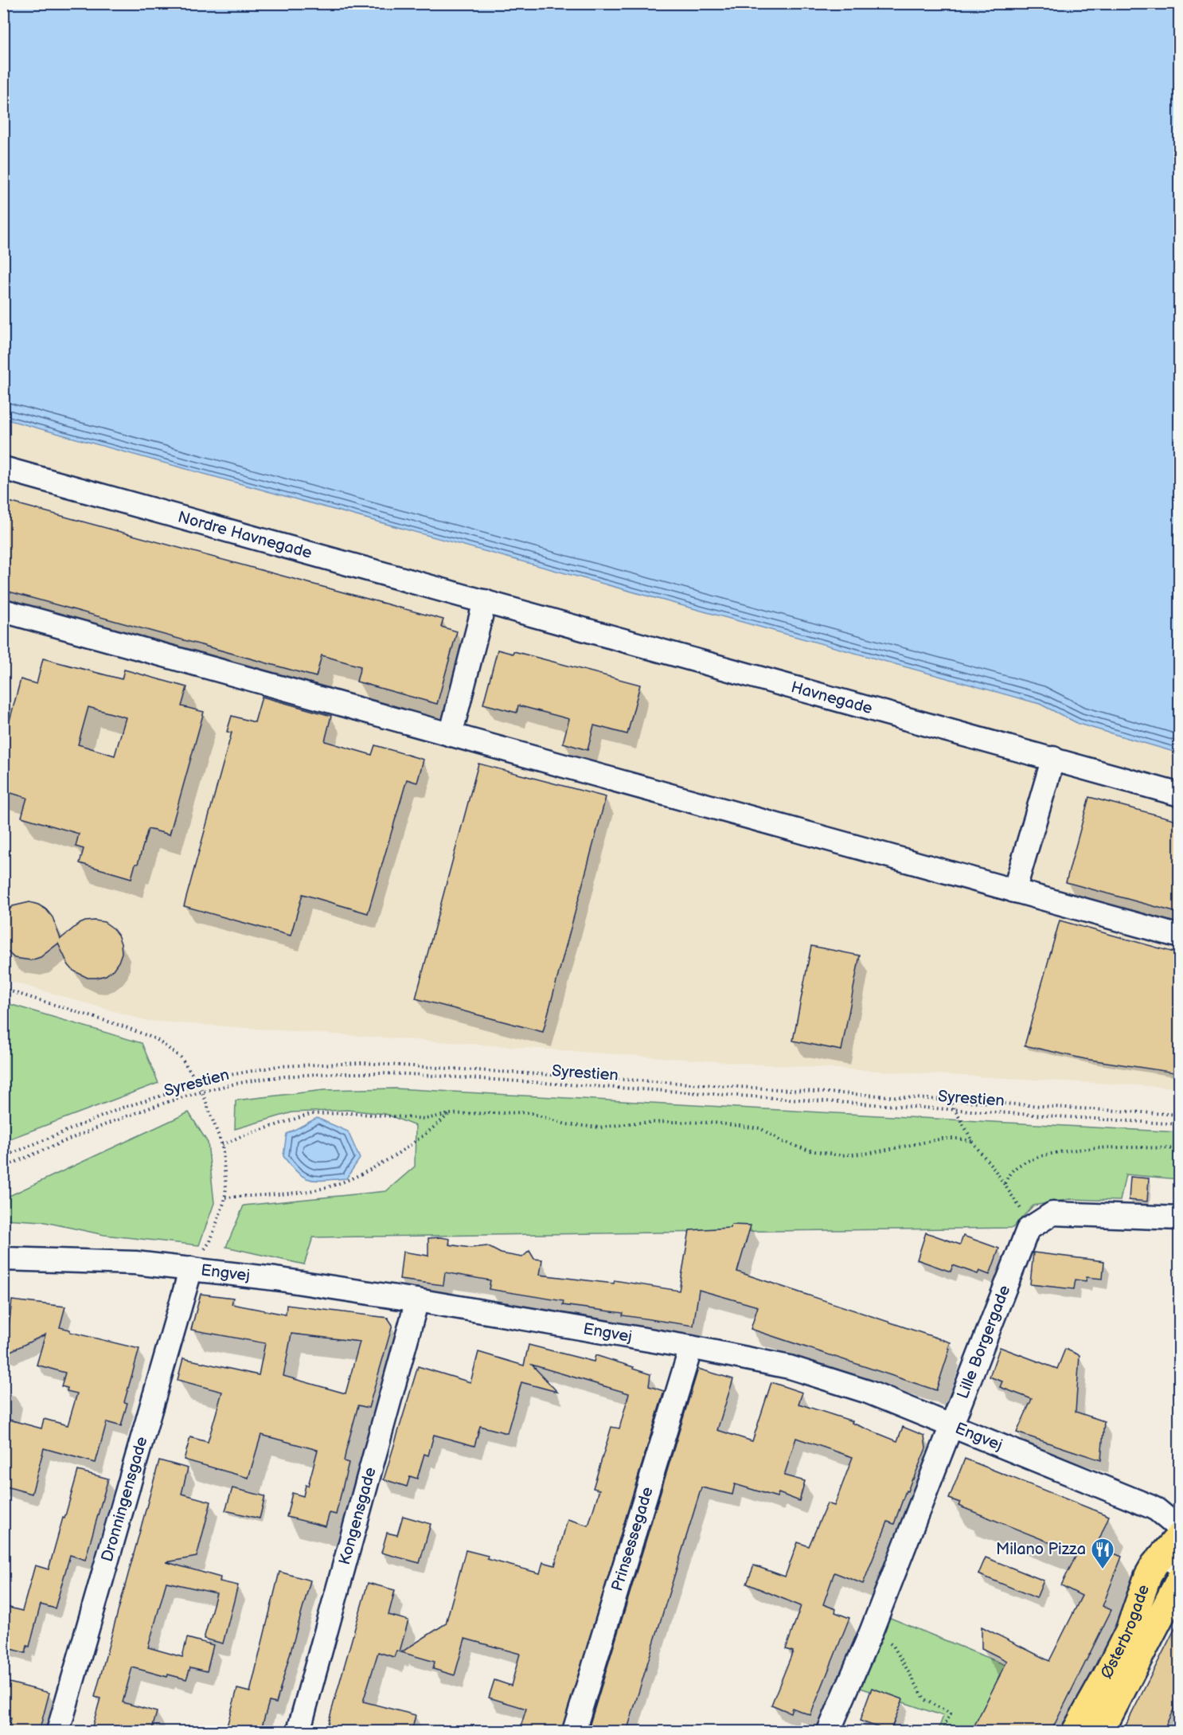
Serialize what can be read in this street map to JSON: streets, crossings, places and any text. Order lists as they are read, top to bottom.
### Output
{
  "streets": {
    "main road": ["Østerbrogade"],
    "street": [
      "Nordre Havnegade",
      "Havnegade",
      "Engvej",
      "Lille Borgergade",
      "Dronningensgade",
      "Kongensgade",
      "Prinsessegade"
    ],
    "path": ["Syrestien"]
  },
  "crossings": [
    ["Nordre Havnegade", "Havnegade"],
    ["Engvej", "Lille Borgergade"],
    ["Engvej", "Dronningensgade"],
    ["Engvej", "Kongensgade"],
    ["Engvej", "Prinsessegade"]
  ],
  "places": {
    "restaurant": ["Milano Pizza"]
  }
}
